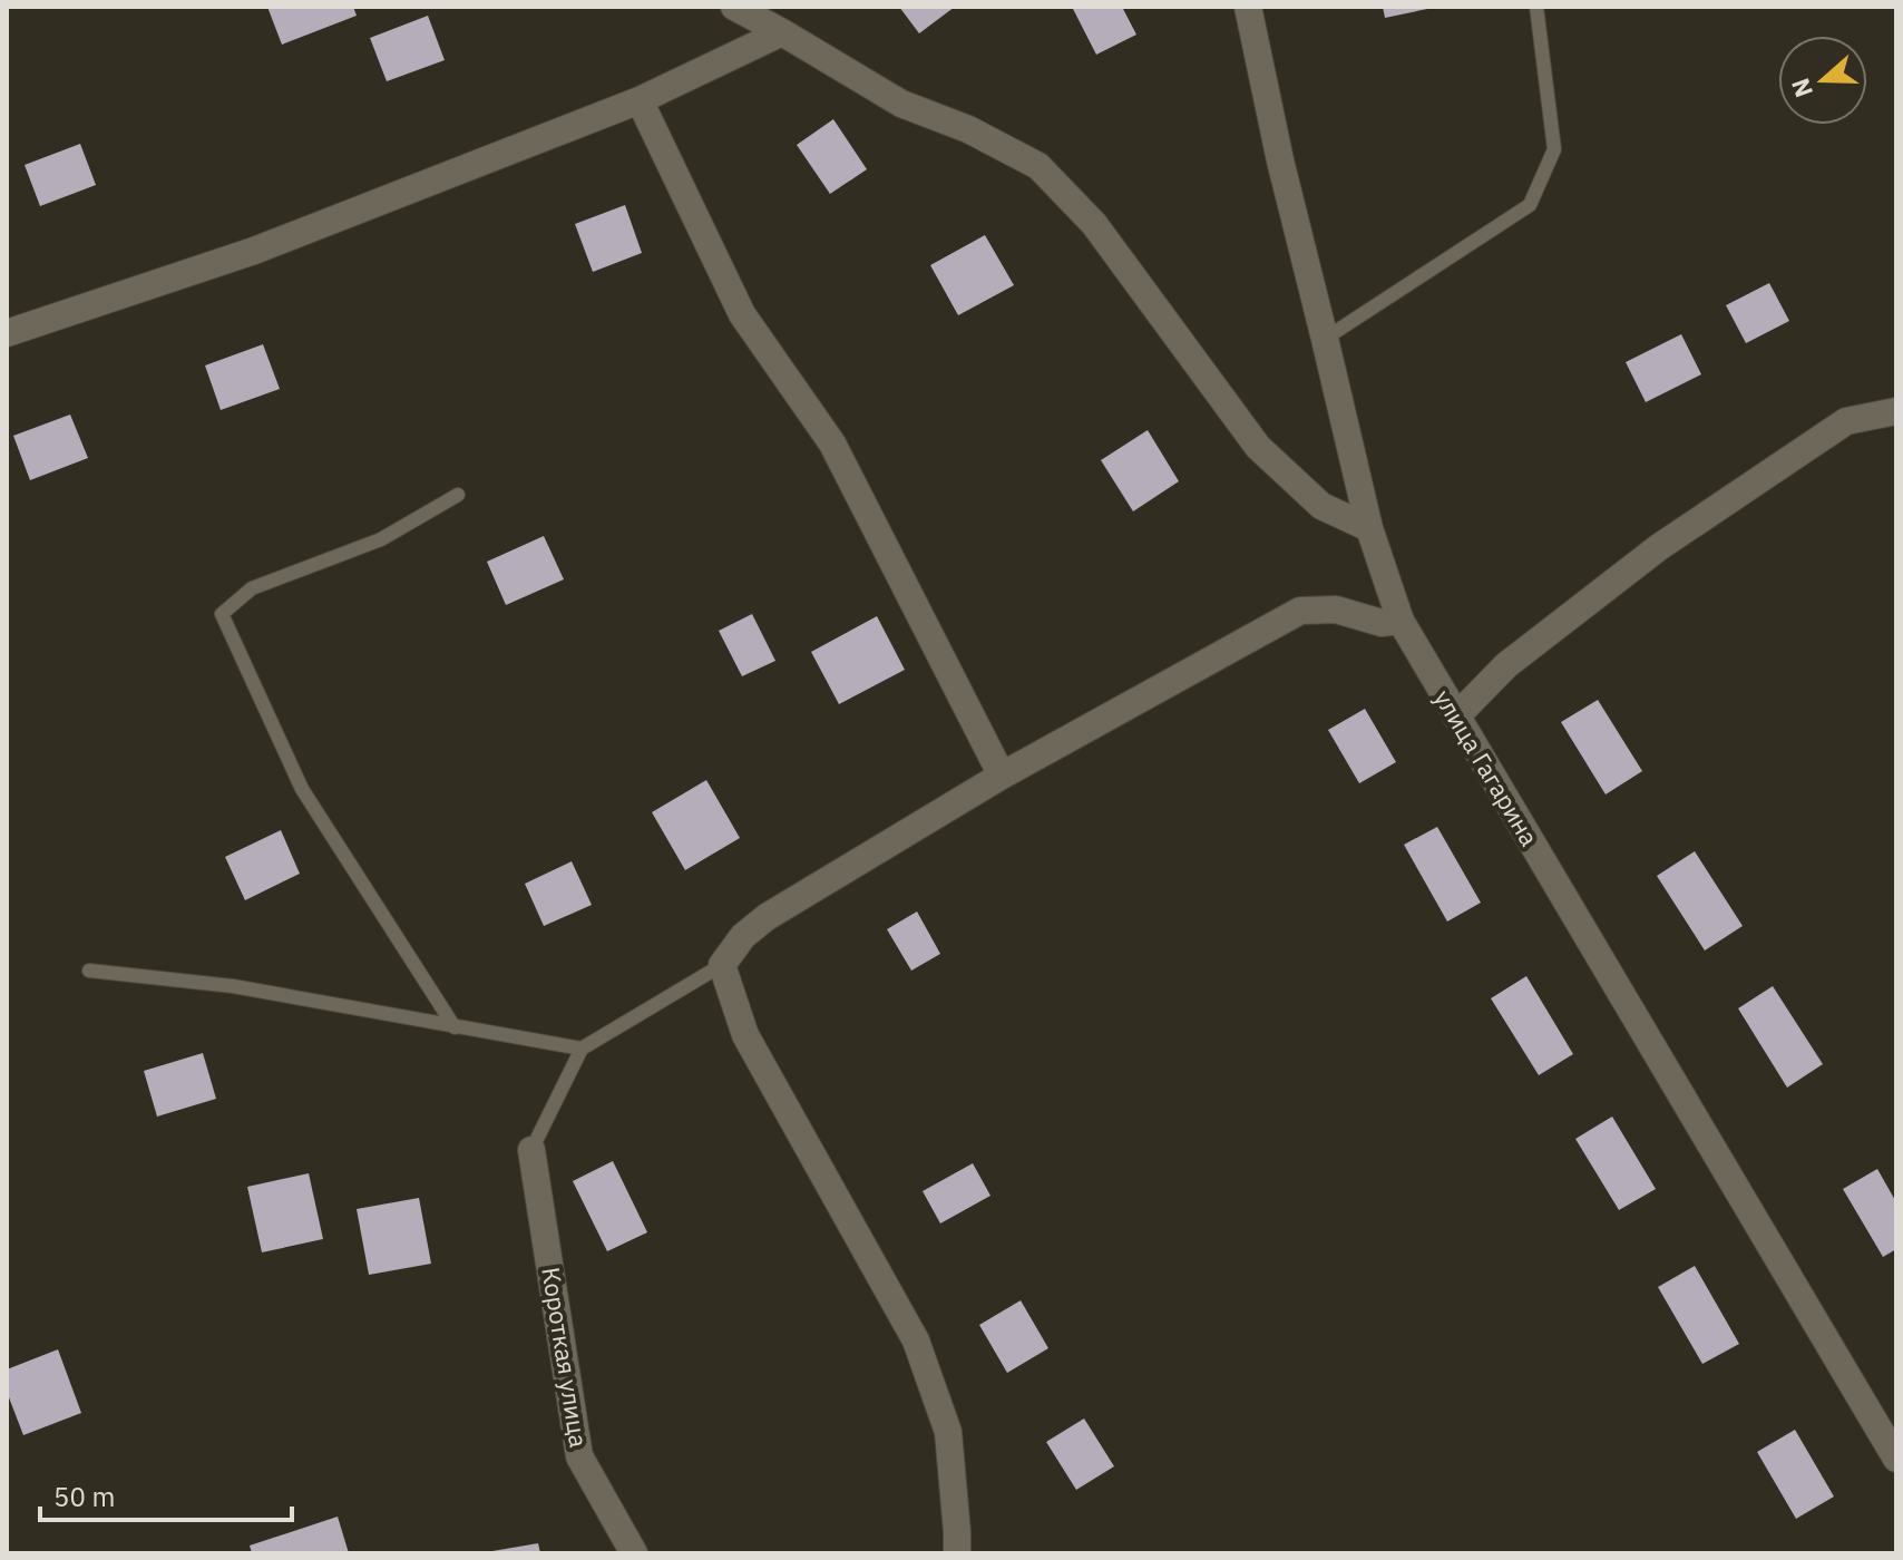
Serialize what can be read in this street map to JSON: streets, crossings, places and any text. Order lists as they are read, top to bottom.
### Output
{
  "streets": {
    "street": ["улица Гагарина", "Короткая улица"]
  },
  "scale_bar": "50 m",
  "north": "left"
}
